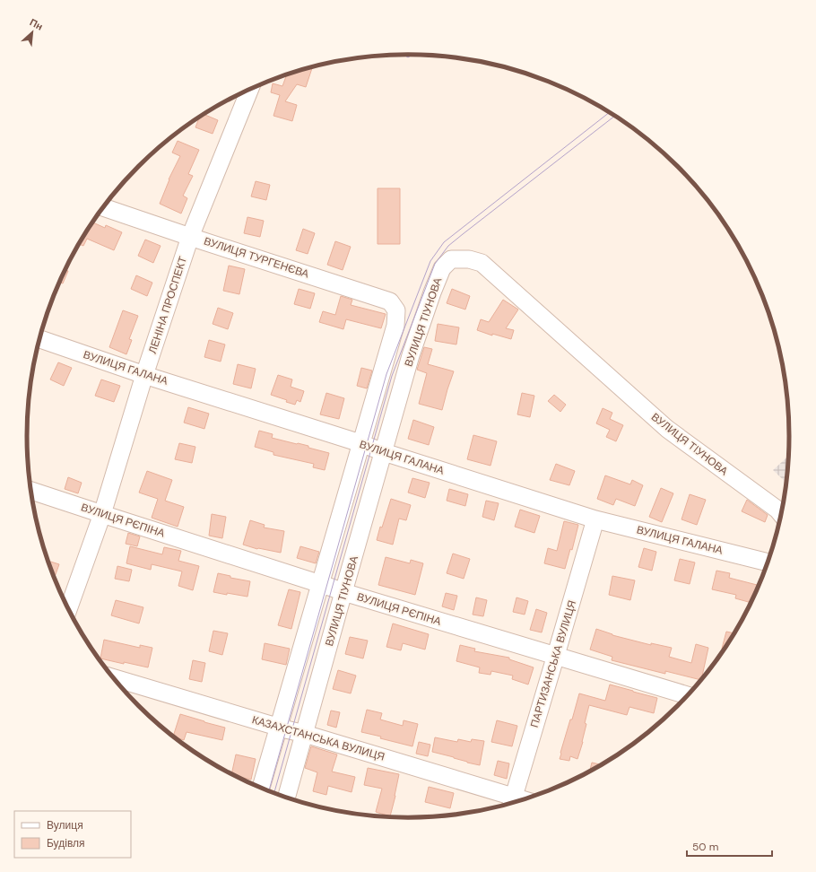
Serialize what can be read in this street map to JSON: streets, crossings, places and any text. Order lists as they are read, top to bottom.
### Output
{
  "streets": {
    "street": [
      "ВУЛИЦЯ ТУРГЕНЄВА",
      "ЛЕНІНА ПРОСПЕКТ",
      "ВУЛИЦЯ ТІУНОВА",
      "ВУЛИЦЯ ГАЛАНА",
      "ВУЛИЦЯ РЄПІНА",
      "ПАРТИЗАНСЬКА ВУЛИЦЯ",
      "КАЗАХСТАНСЬКА ВУЛИЦЯ"
    ]
  },
  "crossings": [
    ["ВУЛИЦЯ ТУРГЕНЄВА", "ЛЕНІНА ПРОСПЕКТ"],
    ["ВУЛИЦЯ ТУРГЕНЄВА", "ВУЛИЦЯ ГАЛАНА"],
    ["ЛЕНІНА ПРОСПЕКТ", "ВУЛИЦЯ ГАЛАНА"],
    ["ЛЕНІНА ПРОСПЕКТ", "ВУЛИЦЯ РЄПІНА"],
    ["ВУЛИЦЯ ТІУНОВА", "ВУЛИЦЯ ГАЛАНА"],
    ["ВУЛИЦЯ ТІУНОВА", "ВУЛИЦЯ РЄПІНА"],
    ["ВУЛИЦЯ ТІУНОВА", "КАЗАХСТАНСЬКА ВУЛИЦЯ"],
    ["ВУЛИЦЯ ГАЛАНА", "ПАРТИЗАНСЬКА ВУЛИЦЯ"],
    ["ВУЛИЦЯ РЄПІНА", "ПАРТИЗАНСЬКА ВУЛИЦЯ"],
    ["ПАРТИЗАНСЬКА ВУЛИЦЯ", "КАЗАХСТАНСЬКА ВУЛИЦЯ"]
  ],
  "legend": ["Вулиця", "Будівля"],
  "scale_bar": "50 m",
  "north": "top right"
}
